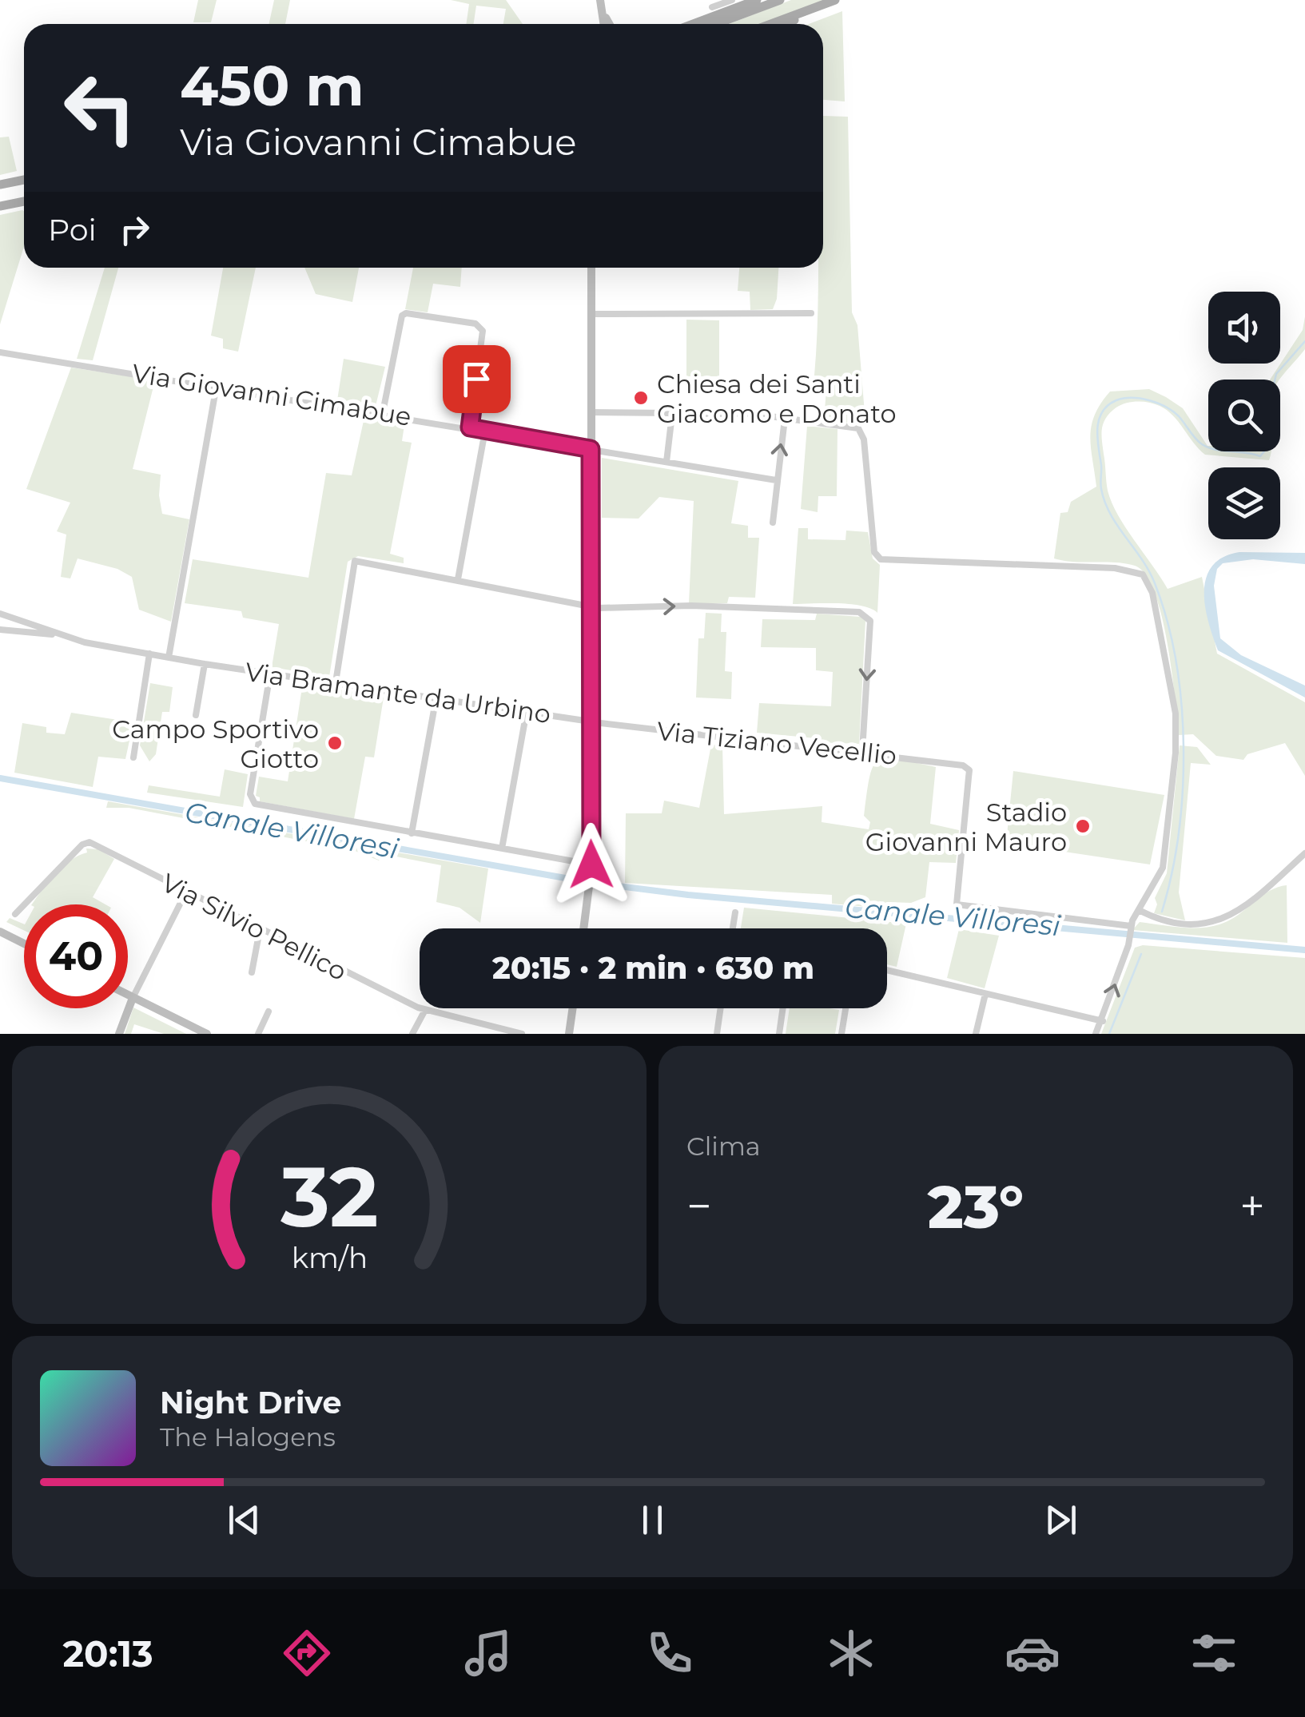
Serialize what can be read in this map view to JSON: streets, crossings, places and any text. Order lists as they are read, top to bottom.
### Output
{
  "streets": {
    "street": [
      "Via Giovanni Cimabue",
      "Via Bramante da Urbino",
      "Via Tiziano Vecellio",
      "Via Silvio Pellico"
    ]
  },
  "crossings": [
    ["Via Bramante da Urbino", "Via Tiziano Vecellio"]
  ],
  "water": ["Canale Villoresi"],
  "places": ["Chiesa dei Santi Giacomo e Donato", "Campo Sportivo Giotto", "Stadio Giovanni Mauro"],
  "page": {
    "turn": ["450 m", "Via Giovanni Cimabue"],
    "then": "Poi",
    "limit": "40",
    "trip": "20:15 · 2 min · 630 m",
    "tile": "Clima",
    "heat": ["−", "23°", "+"],
    "song": ["Night Drive", "The Halogens"],
    "tabs": "20:13",
    "gauge": ["32", "km/h"]
  }
}
